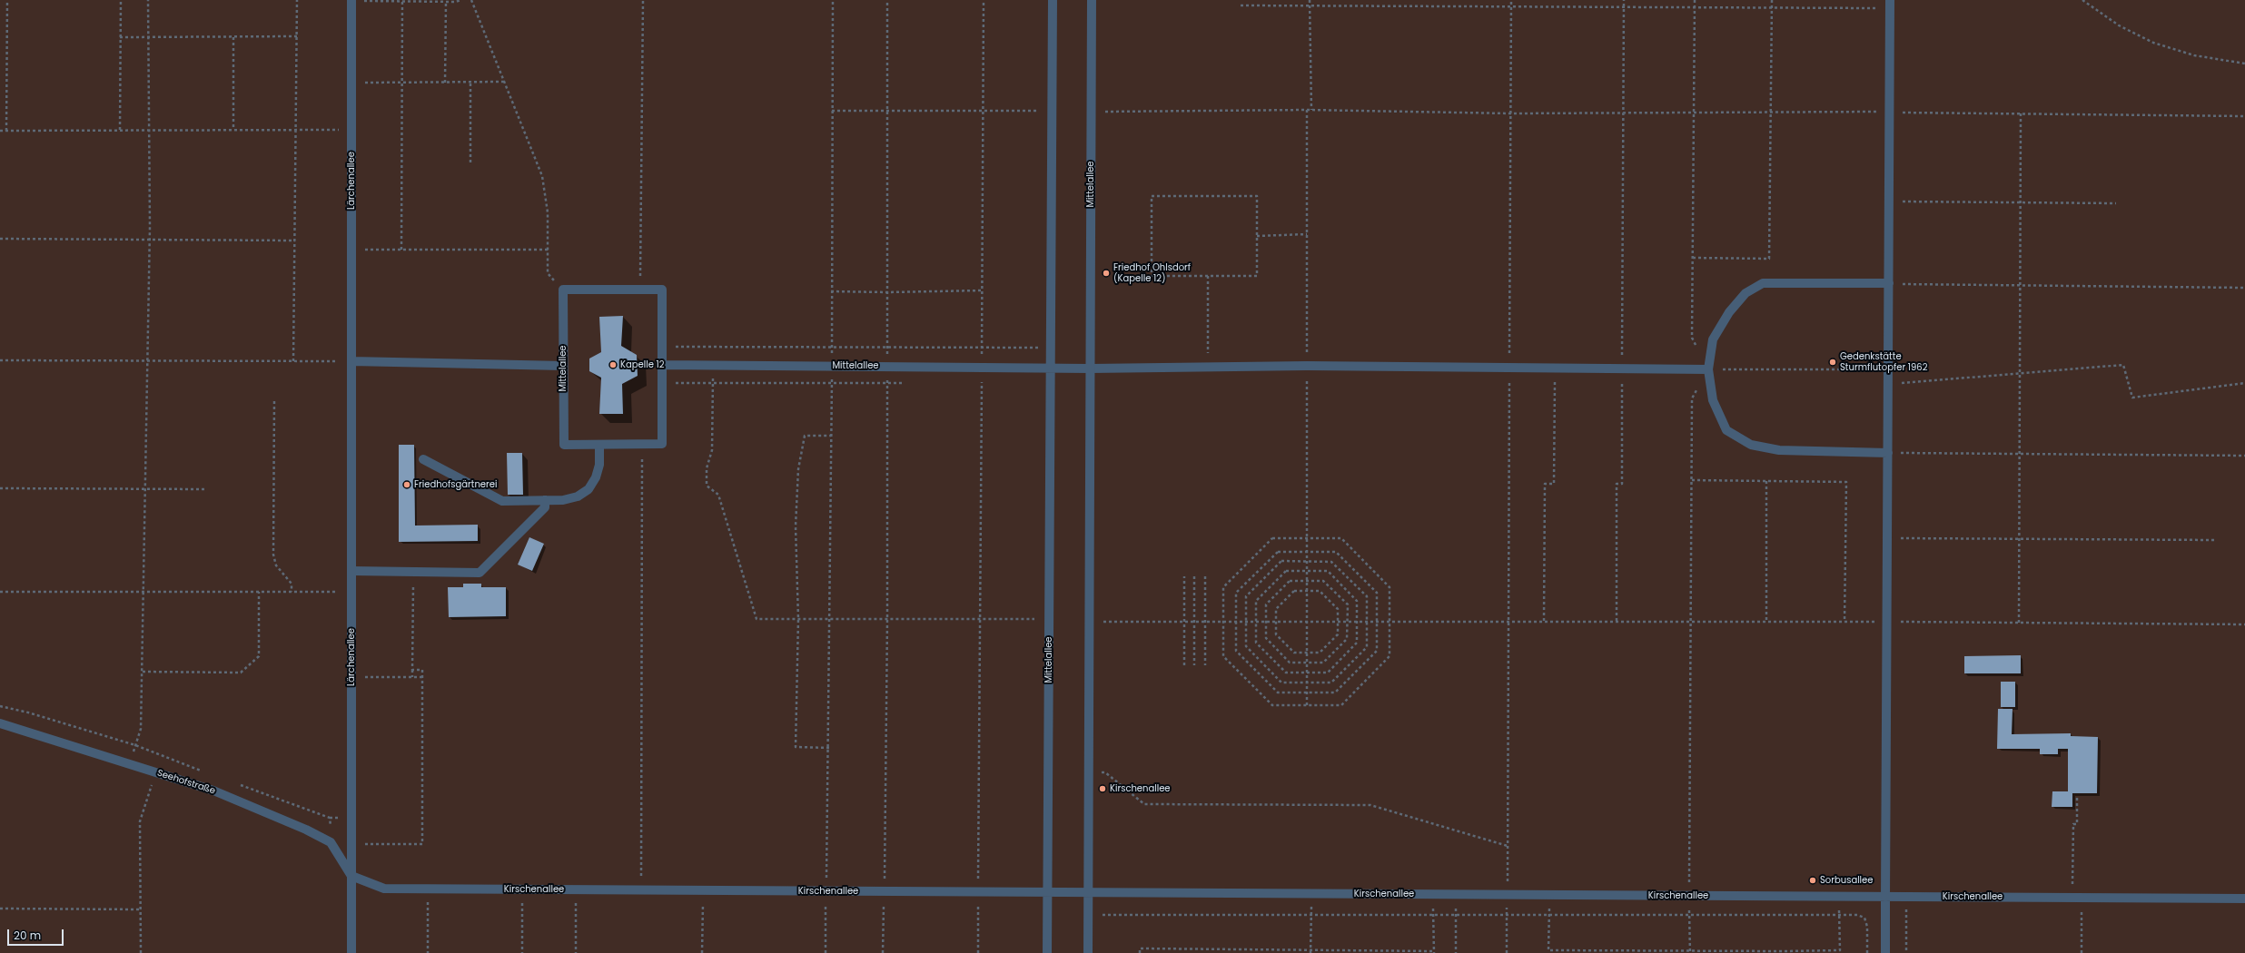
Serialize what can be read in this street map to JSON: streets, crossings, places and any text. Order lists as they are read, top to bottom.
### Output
{
  "streets": {
    "street": [
      "Lärchenallee",
      "Mittelallee",
      "Seehofstraße",
      "Kirschenallee"
    ]
  },
  "crossings": [
    ["Lärchenallee", "Seehofstraße"],
    ["Lärchenallee", "Kirschenallee"],
    ["Mittelallee", "Kirschenallee"],
    ["Seehofstraße", "Kirschenallee"]
  ],
  "places": [
    "Friedhof Ohlsdorf (Kapelle 12)",
    "Gedenkstätte Sturmflutopfer 1962",
    "Kapelle 12",
    "Friedhofsgärtnerei",
    "Kirschenallee",
    "Sorbusallee"
  ],
  "scale_bar": "20 m"
}
